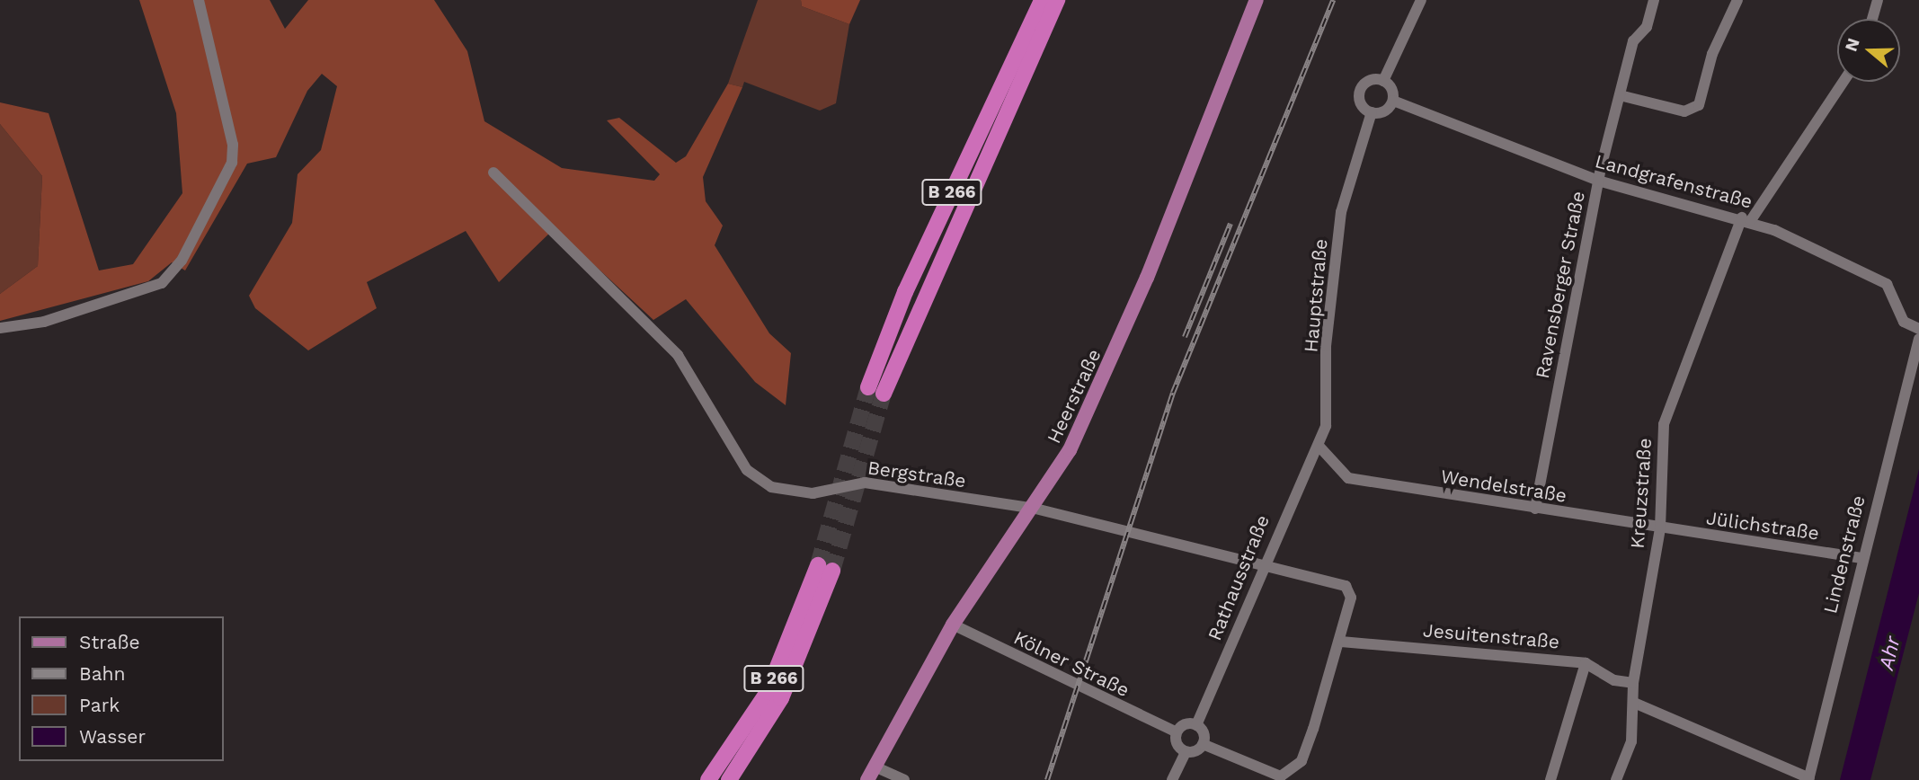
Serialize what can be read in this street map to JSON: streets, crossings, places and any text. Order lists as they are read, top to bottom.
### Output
{
  "streets": {
    "highway": ["B 266"],
    "main road": ["Heerstraße"],
    "street": [
      "Landgrafenstraße",
      "Ravensberger Straße",
      "Hauptstraße",
      "Bergstraße",
      "Wendelstraße",
      "Kreuzstraße",
      "Jülichstraße",
      "Lindenstraße",
      "Rathausstraße",
      "Jesuitenstraße",
      "Kölner Straße"
    ]
  },
  "crossings": [
    ["Landgrafenstraße", "Ravensberger Straße"],
    ["Landgrafenstraße", "Hauptstraße"],
    ["Landgrafenstraße", "Kreuzstraße"],
    ["Ravensberger Straße", "Wendelstraße"],
    ["Hauptstraße", "Wendelstraße"],
    ["Hauptstraße", "Rathausstraße"],
    ["Heerstraße", "Bergstraße"],
    ["Heerstraße", "Kölner Straße"],
    ["Bergstraße", "Rathausstraße"],
    ["Bergstraße", "Jesuitenstraße"],
    ["Wendelstraße", "Kreuzstraße"],
    ["Wendelstraße", "Jülichstraße"],
    ["Wendelstraße", "Rathausstraße"],
    ["Kreuzstraße", "Jülichstraße"],
    ["Kreuzstraße", "Jesuitenstraße"],
    ["Jülichstraße", "Lindenstraße"],
    ["Rathausstraße", "Kölner Straße"]
  ],
  "water": ["Ahr"],
  "legend": [
    "Straße",
    "Bahn",
    "Park",
    "Wasser"
  ],
  "north": "left"
}
